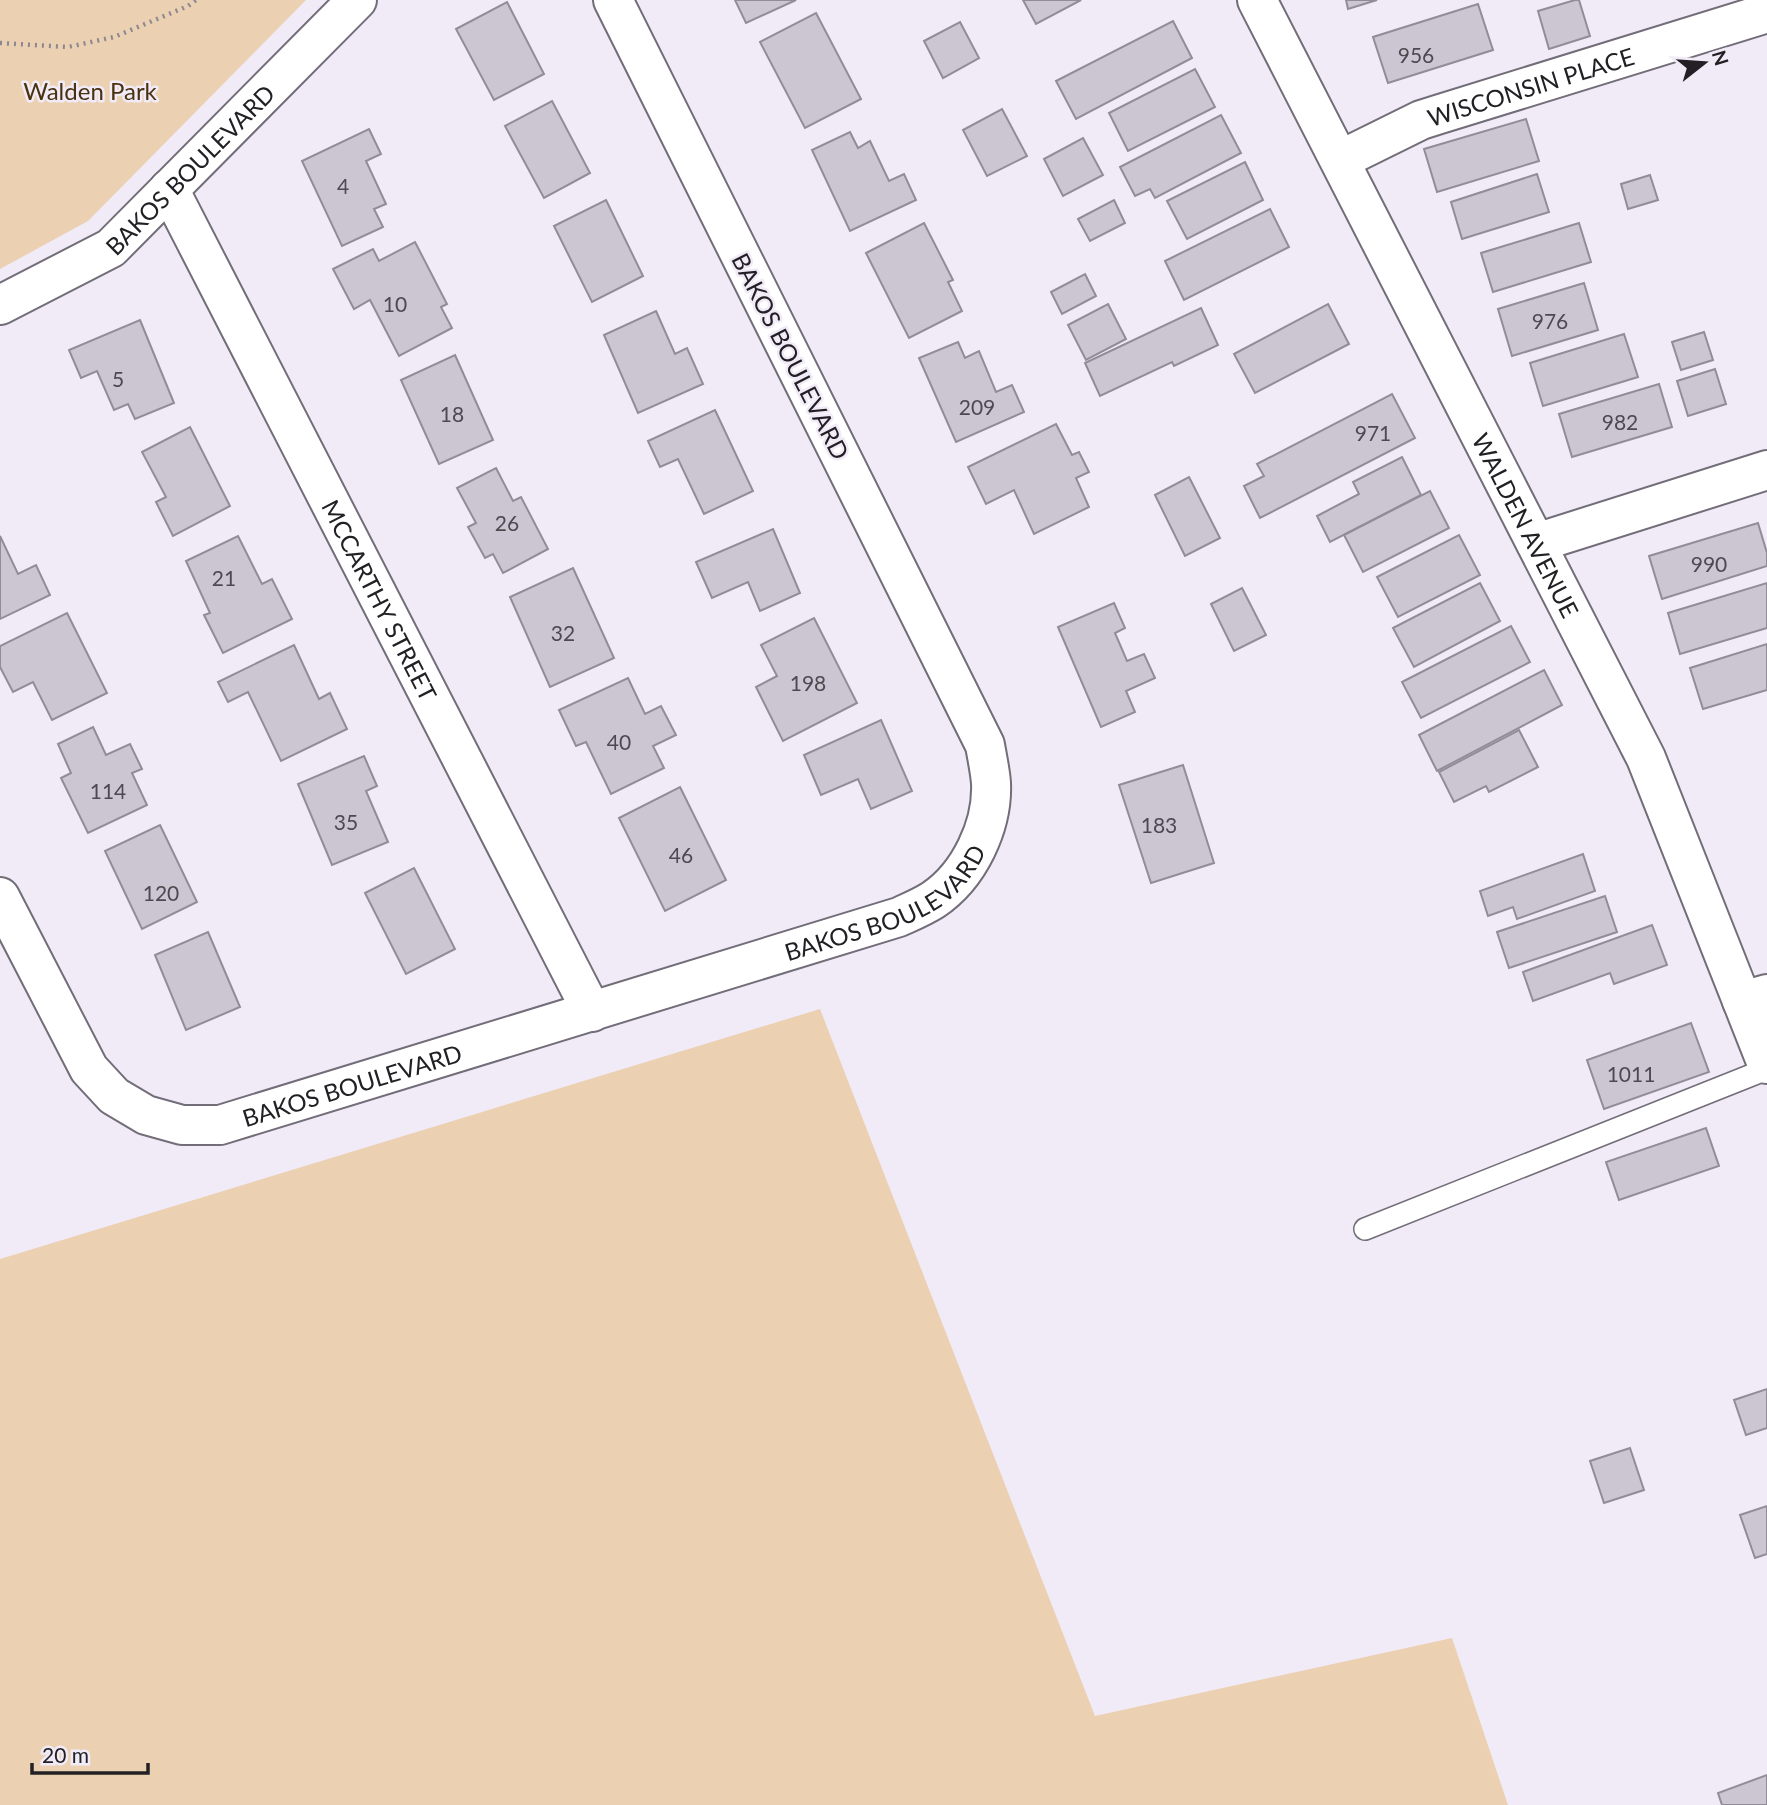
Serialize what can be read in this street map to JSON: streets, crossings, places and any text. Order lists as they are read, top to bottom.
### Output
{
  "streets": {
    "street": [
      "WISCONSIN PLACE",
      "BAKOS BOULEVARD",
      "WALDEN AVENUE",
      "MCCARTHY STREET"
    ]
  },
  "crossings": [
    ["WISCONSIN PLACE", "WALDEN AVENUE"],
    ["BAKOS BOULEVARD", "MCCARTHY STREET"]
  ],
  "parks": ["Walden Park"],
  "house_numbers": [
    "956",
    "4",
    "10",
    "976",
    "5",
    "209",
    "18",
    "982",
    "971",
    "26",
    "990",
    "21",
    "32",
    "198",
    "40",
    "114",
    "35",
    "183",
    "46",
    "120",
    "1011"
  ],
  "scale_bar": "20 m",
  "north": "right"
}
